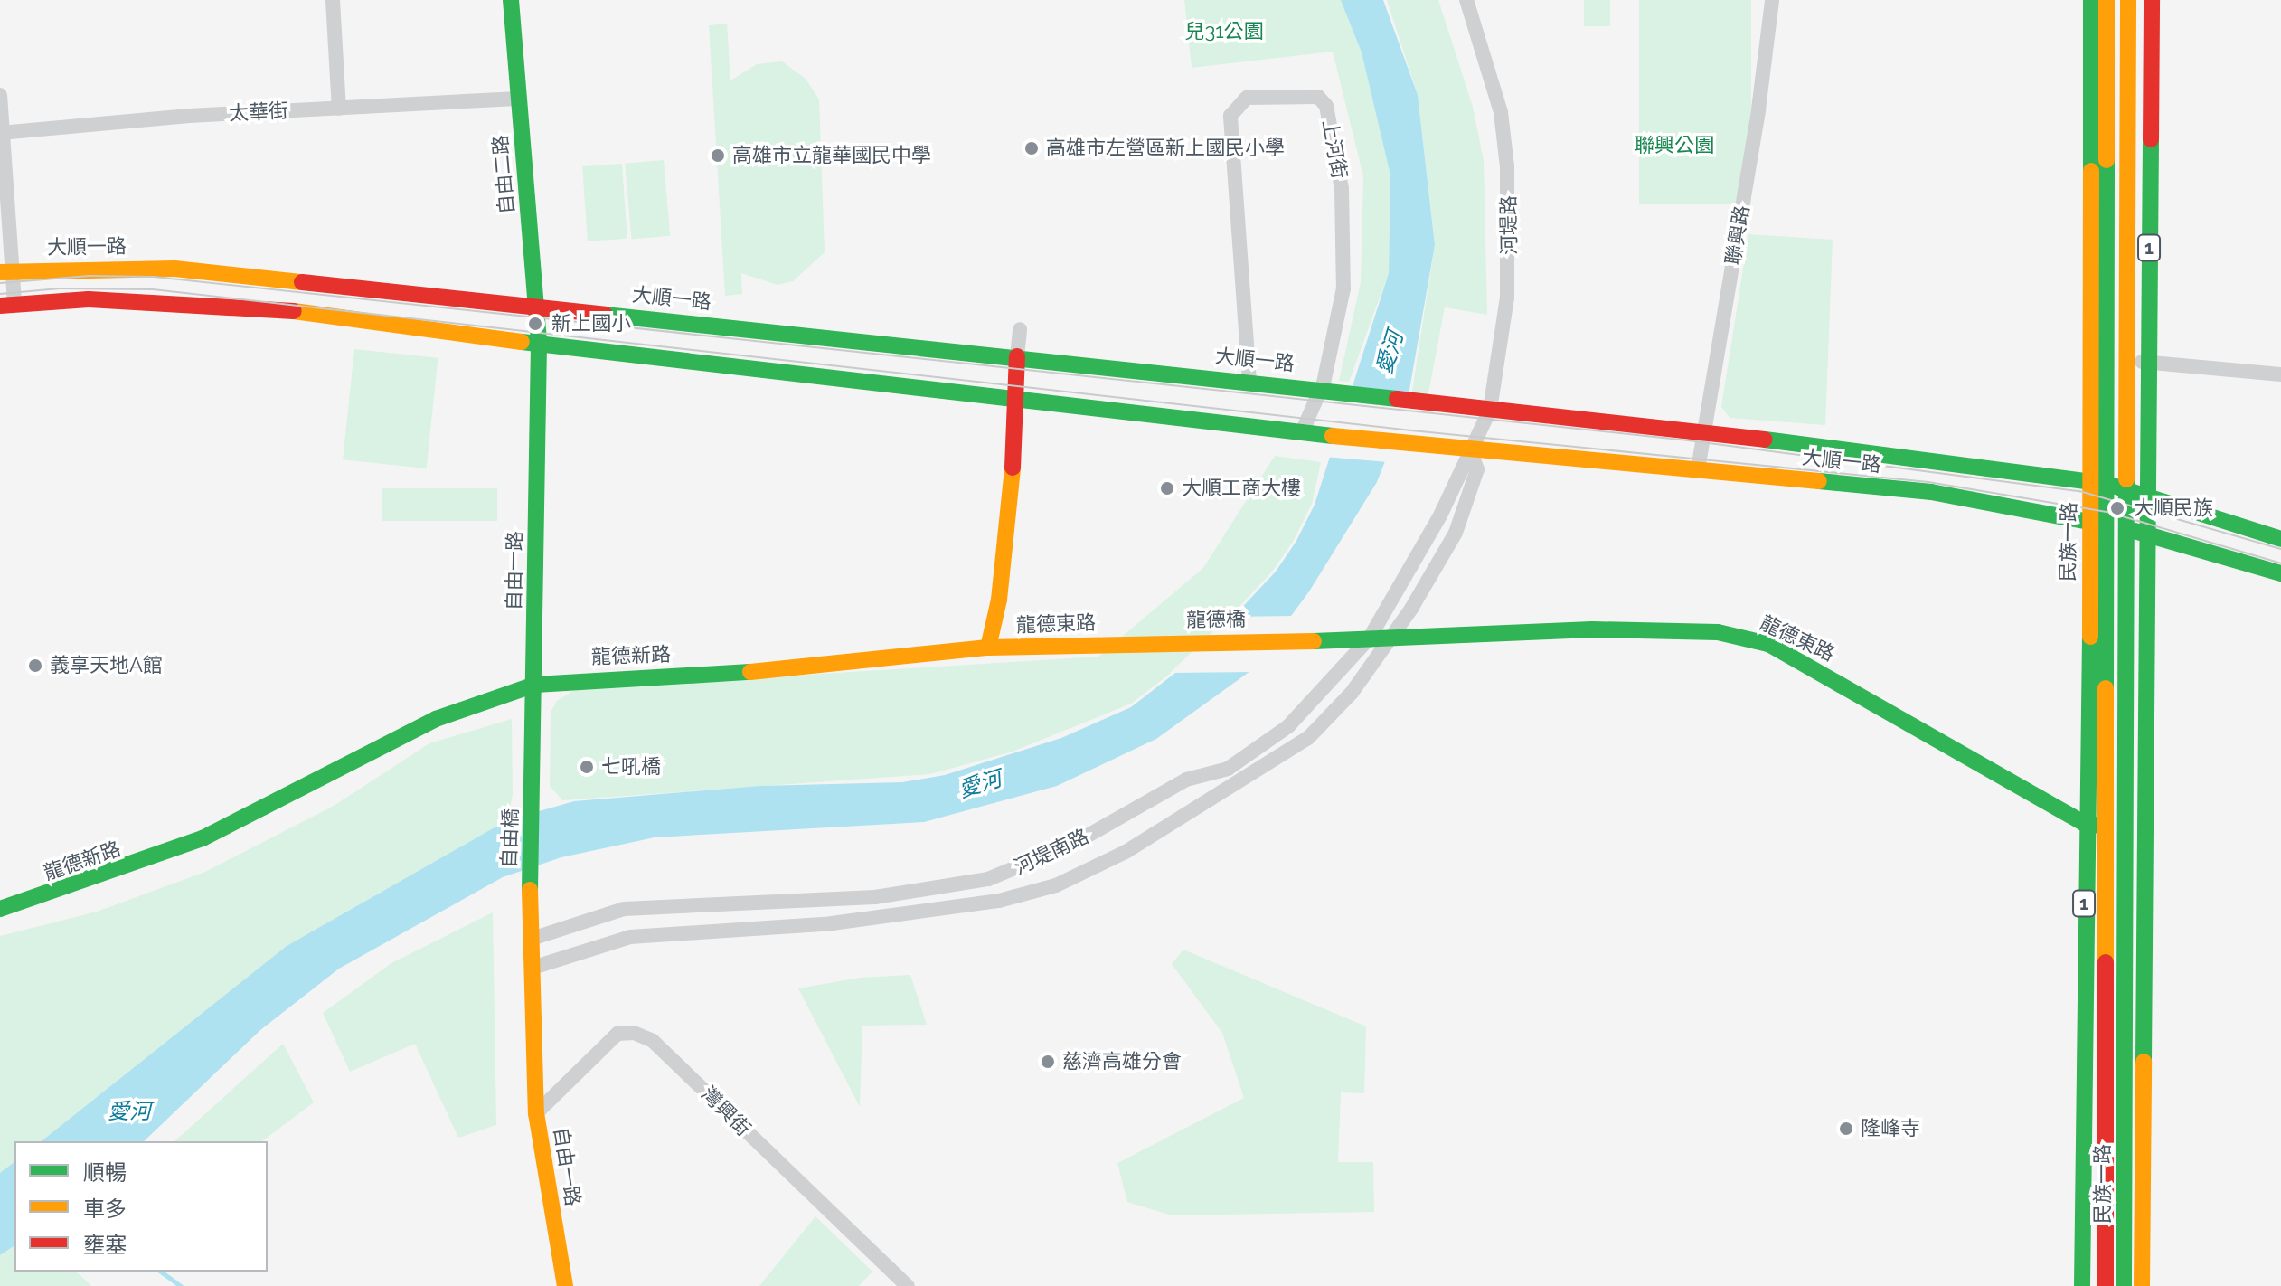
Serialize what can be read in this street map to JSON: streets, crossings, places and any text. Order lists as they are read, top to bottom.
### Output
{
  "streets": {
    "street": [
      "太華街",
      "上河街",
      "自由二路",
      "河堤路",
      "聯興路",
      "大順一路",
      "1",
      "民族一路",
      "自由一路",
      "龍德橋",
      "龍德東路",
      "龍德新路",
      "自由橋",
      "河堤南路",
      "灣興街"
    ]
  },
  "crossings": [
    ["太華街", "自由二路"],
    ["上河街", "大順一路"],
    ["自由二路", "大順一路"],
    ["自由二路", "自由一路"],
    ["河堤路", "大順一路"],
    ["河堤路", "河堤南路"],
    ["聯興路", "大順一路"],
    ["大順一路", "民族一路"],
    ["大順一路", "河堤南路"],
    ["民族一路", "龍德東路"],
    ["自由一路", "龍德新路"],
    ["自由一路", "自由橋"],
    ["自由一路", "河堤南路"],
    ["自由一路", "灣興街"],
    ["龍德橋", "龍德東路"],
    ["龍德東路", "龍德新路"],
    ["龍德東路", "河堤南路"]
  ],
  "water": ["愛河"],
  "parks": ["兒31公園", "聯興公園"],
  "places": [
    "高雄市左營區新上國民小學",
    "高雄市立龍華國民中學",
    "新上國小",
    "大順工商大樓",
    "大順民族",
    "義享天地A館",
    "七吼橋",
    "慈濟高雄分會",
    "隆峰寺"
  ],
  "legend": ["順暢", "車多", "壅塞"]
}
